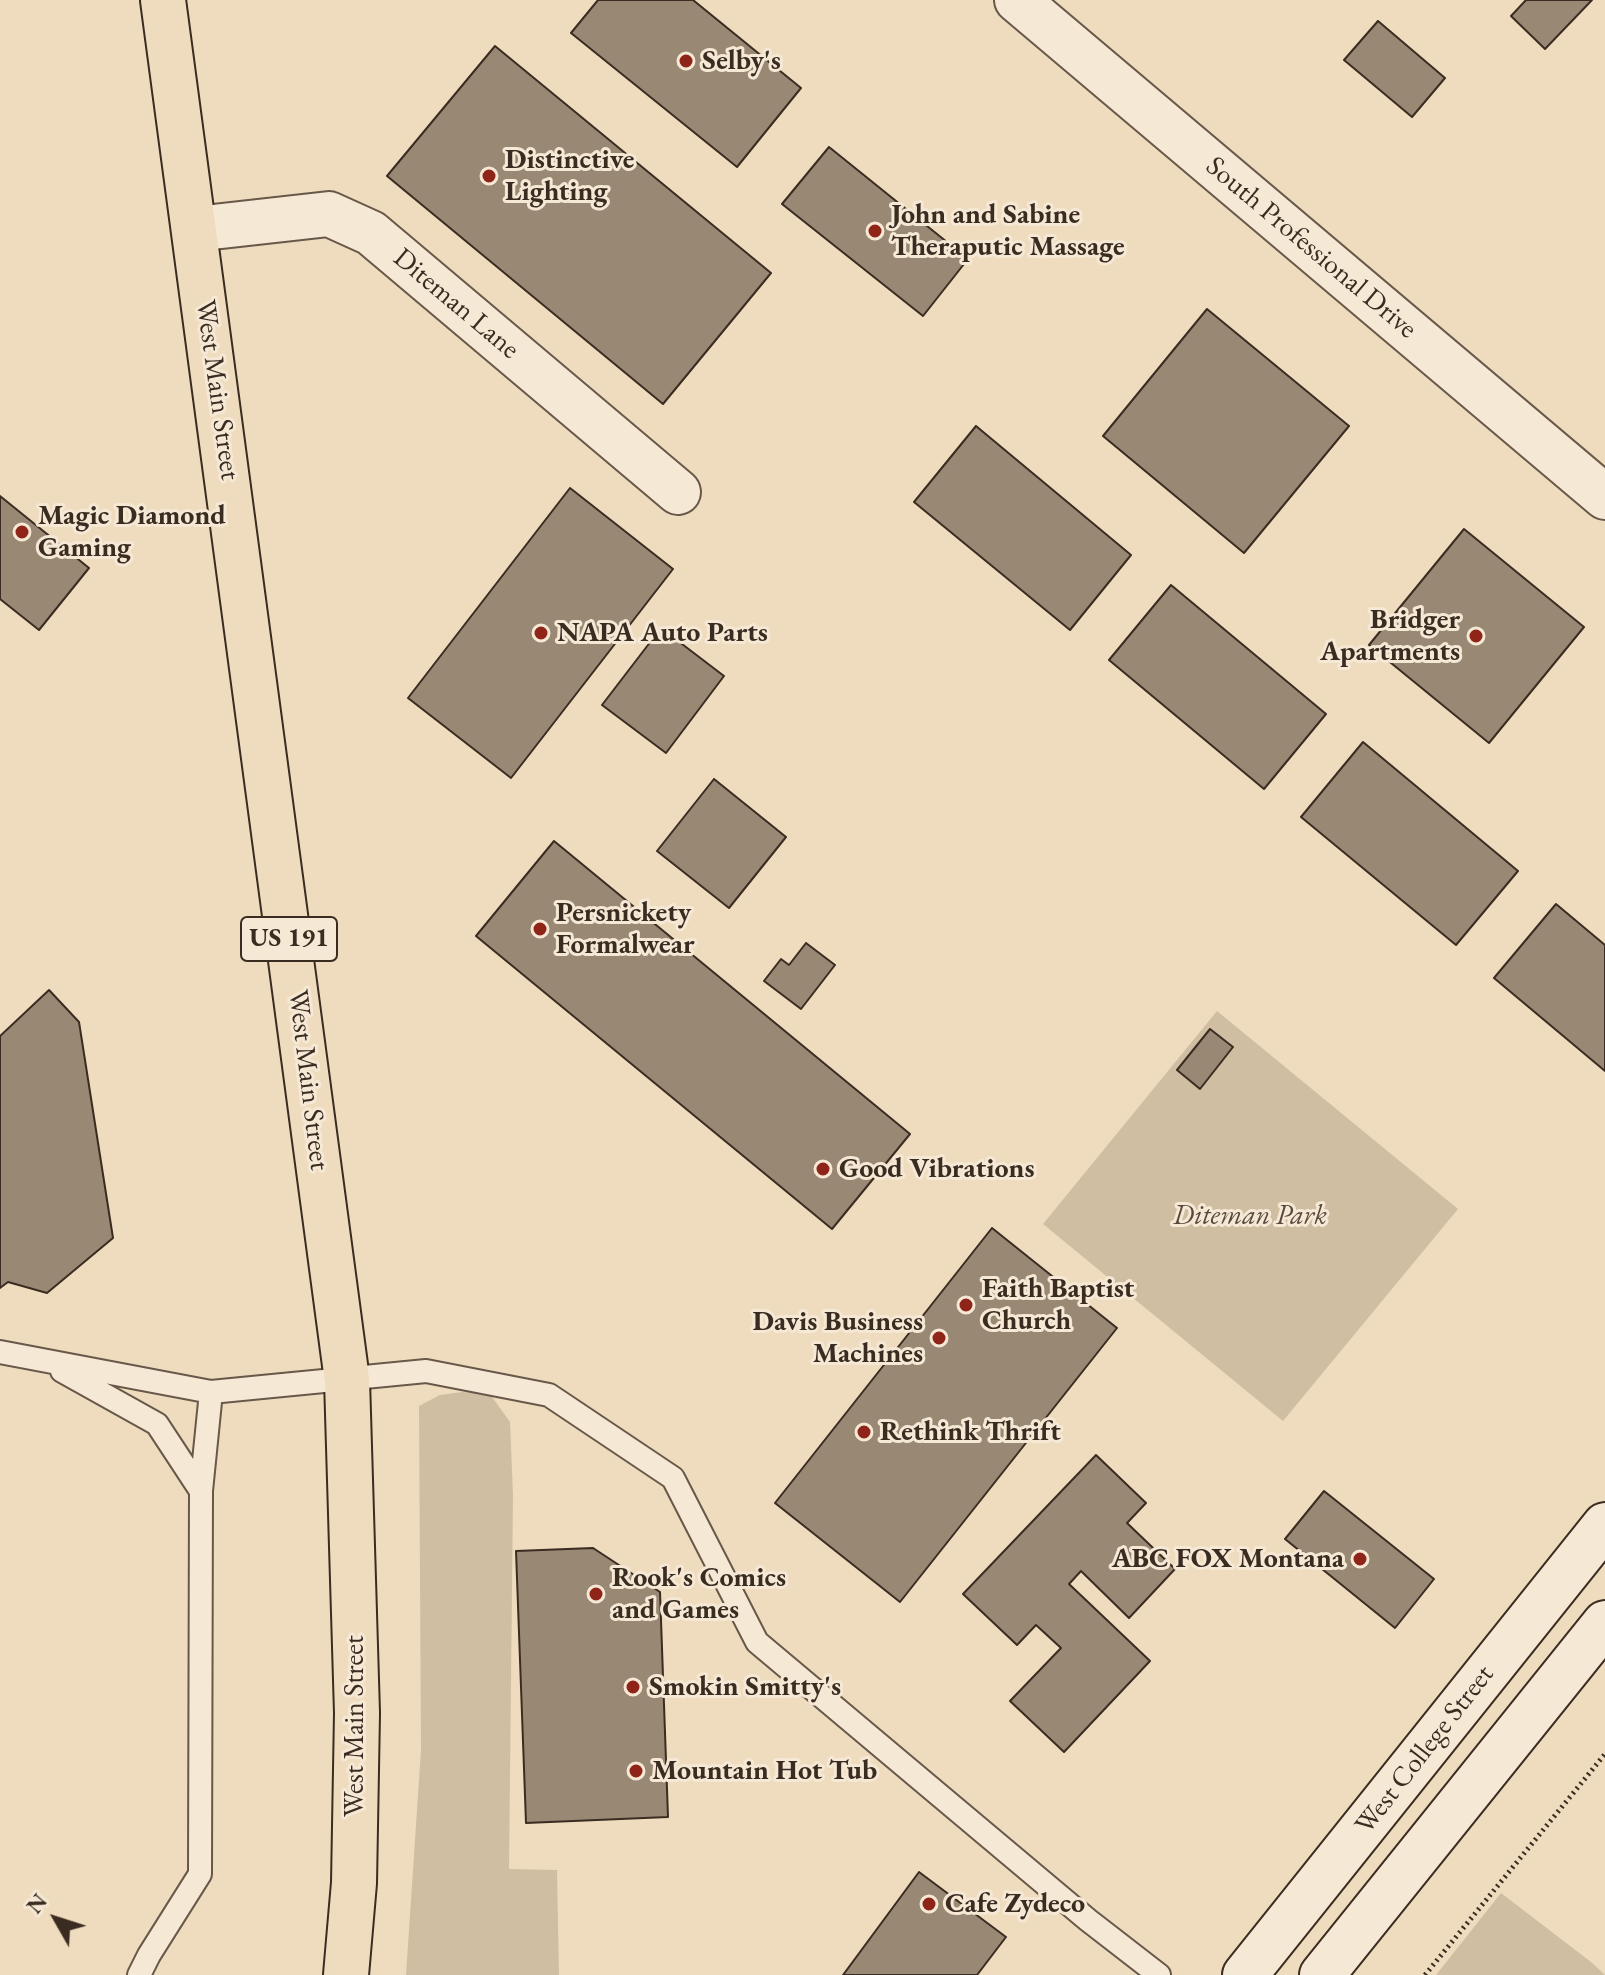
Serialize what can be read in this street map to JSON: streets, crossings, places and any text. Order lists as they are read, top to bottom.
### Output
{
  "streets": {
    "highway": ["West Main Street", "US 191"],
    "street": ["South Professional Drive", "Diteman Lane", "West College Street"]
  },
  "crossings": [
    ["Diteman Lane", "West Main Street"]
  ],
  "parks": ["Diteman Park"],
  "places": [
    "Selby's",
    "Distinctive Lighting",
    "John and Sabine Theraputic Massage",
    "Magic Diamond Gaming",
    "NAPA Auto Parts",
    "Bridger Apartments",
    "Persnickety Formalwear",
    "Good Vibrations",
    "Faith Baptist Church",
    "Davis Business Machines",
    "Rethink Thrift",
    "ABC FOX Montana",
    "Rook's Comics and Games",
    "Smokin Smitty's",
    "Mountain Hot Tub",
    "Cafe Zydeco"
  ],
  "north": "top left"
}
